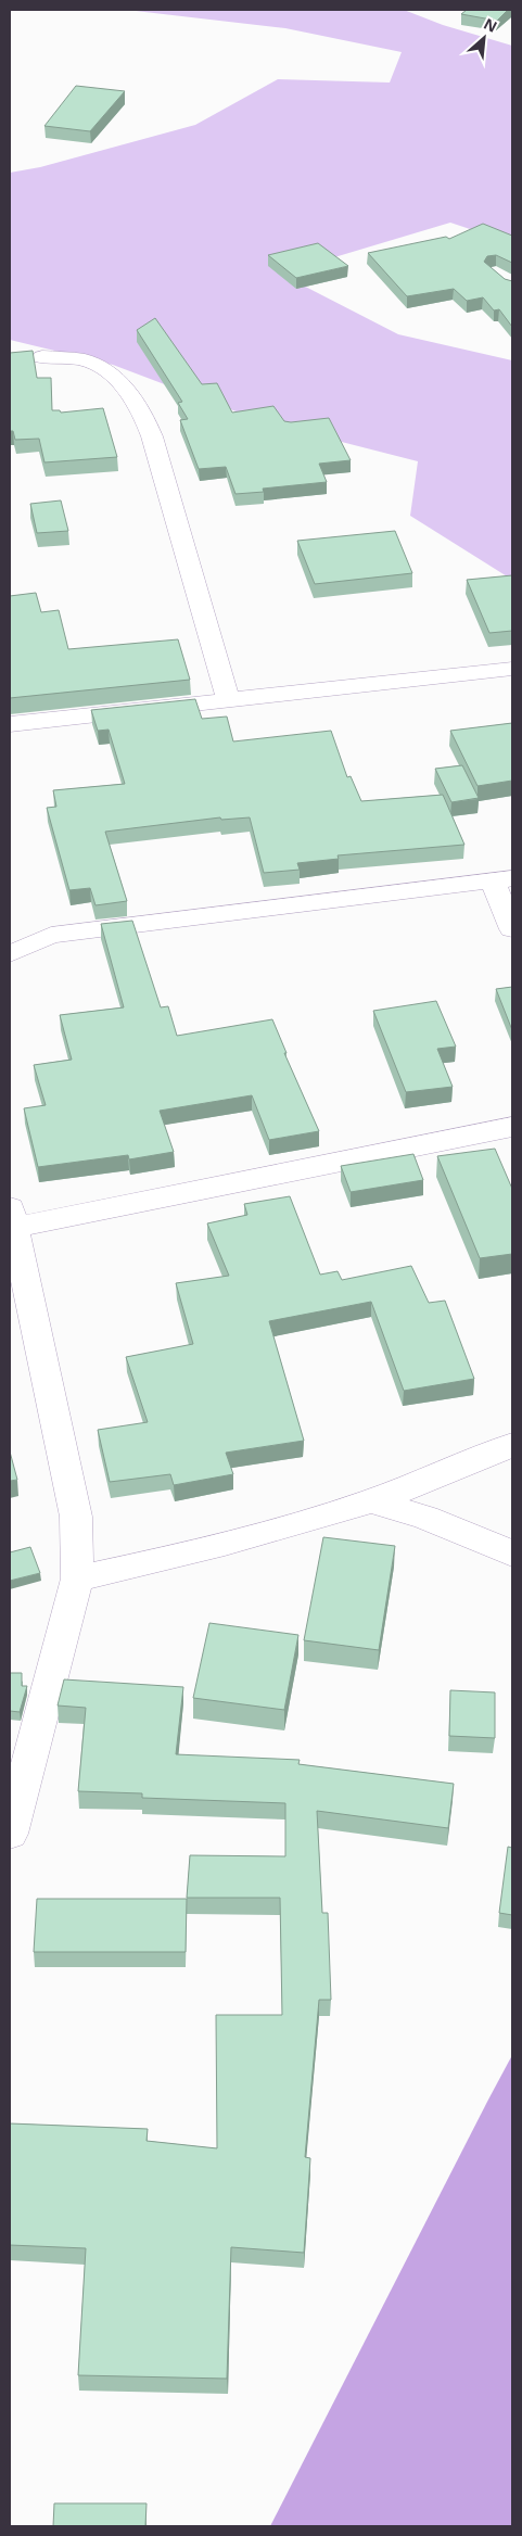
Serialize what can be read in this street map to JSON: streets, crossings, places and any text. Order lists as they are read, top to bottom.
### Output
{
  "north": "top right"
}
